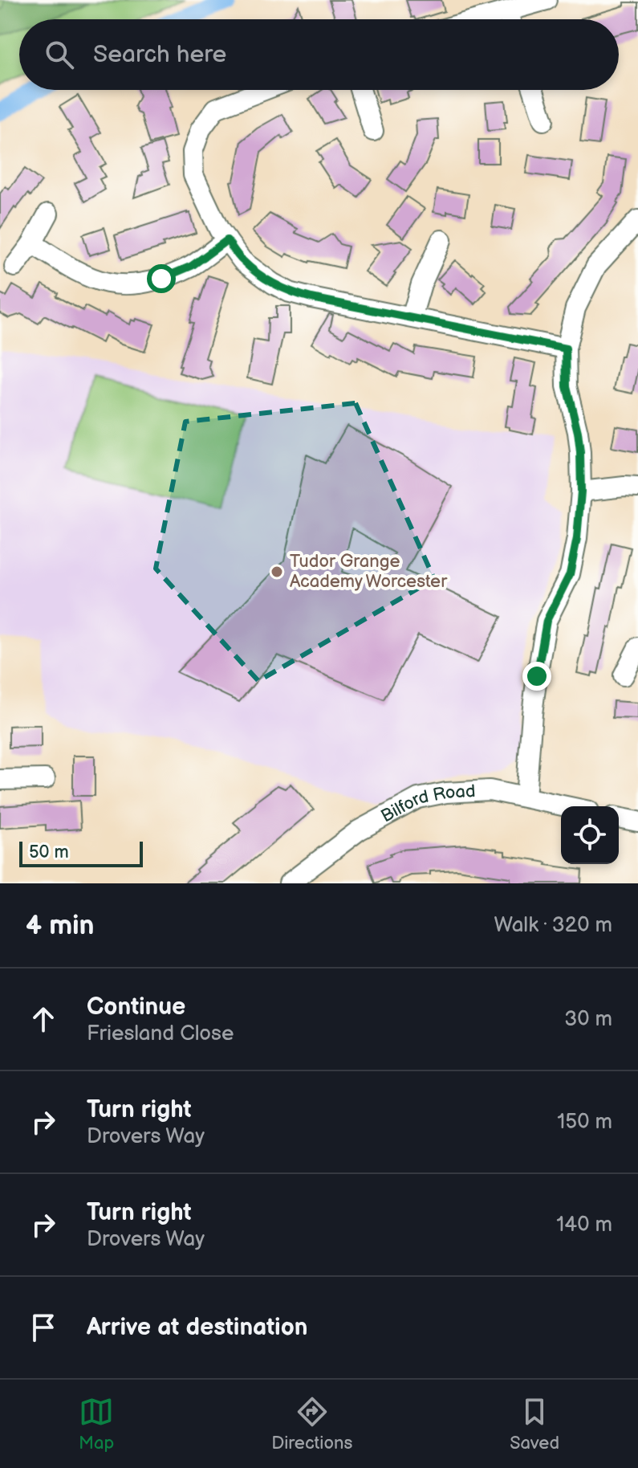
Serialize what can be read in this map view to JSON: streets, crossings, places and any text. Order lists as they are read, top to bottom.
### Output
{
  "streets": {
    "street": ["Bilford Road"]
  },
  "places": ["Tudor Grange Academy Worcester"],
  "scale_bar": "50 m",
  "page": {
    "search": "Search here",
    "scale": "50 m",
    "heading": ["4 min", "Walk · 320 m"],
    "list": [
      ["Continue", "Friesland Close", "30 m"],
      ["Turn right", "Drovers Way", "150 m"],
      ["Turn right", "Drovers Way", "140 m"],
      "Arrive at destination"
    ],
    "nav": ["Map", "Directions", "Saved"]
  }
}
